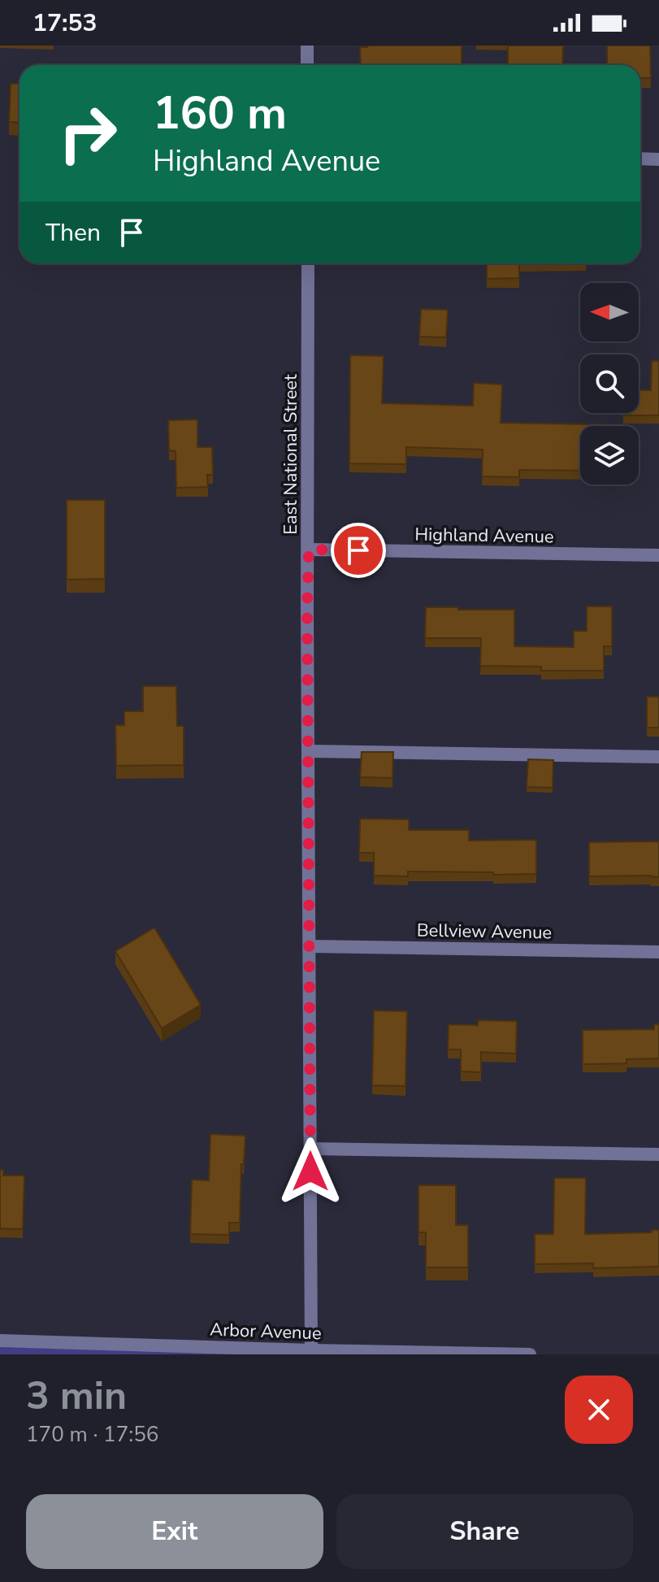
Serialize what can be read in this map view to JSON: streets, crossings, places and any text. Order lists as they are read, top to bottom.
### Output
{
  "streets": {
    "street": [
      "East National Street",
      "Highland Avenue",
      "Bellview Avenue",
      "Arbor Avenue"
    ]
  },
  "crossings": [
    ["East National Street", "Highland Avenue"],
    ["East National Street", "Bellview Avenue"],
    ["East National Street", "Arbor Avenue"]
  ],
  "north": "left",
  "page": {
    "status": "17:53",
    "turn": ["160 m", "Highland Avenue"],
    "then": "Then",
    "heading": ["3 min", "170 m · 17:56"],
    "buttons": ["Exit", "Share"]
  }
}
